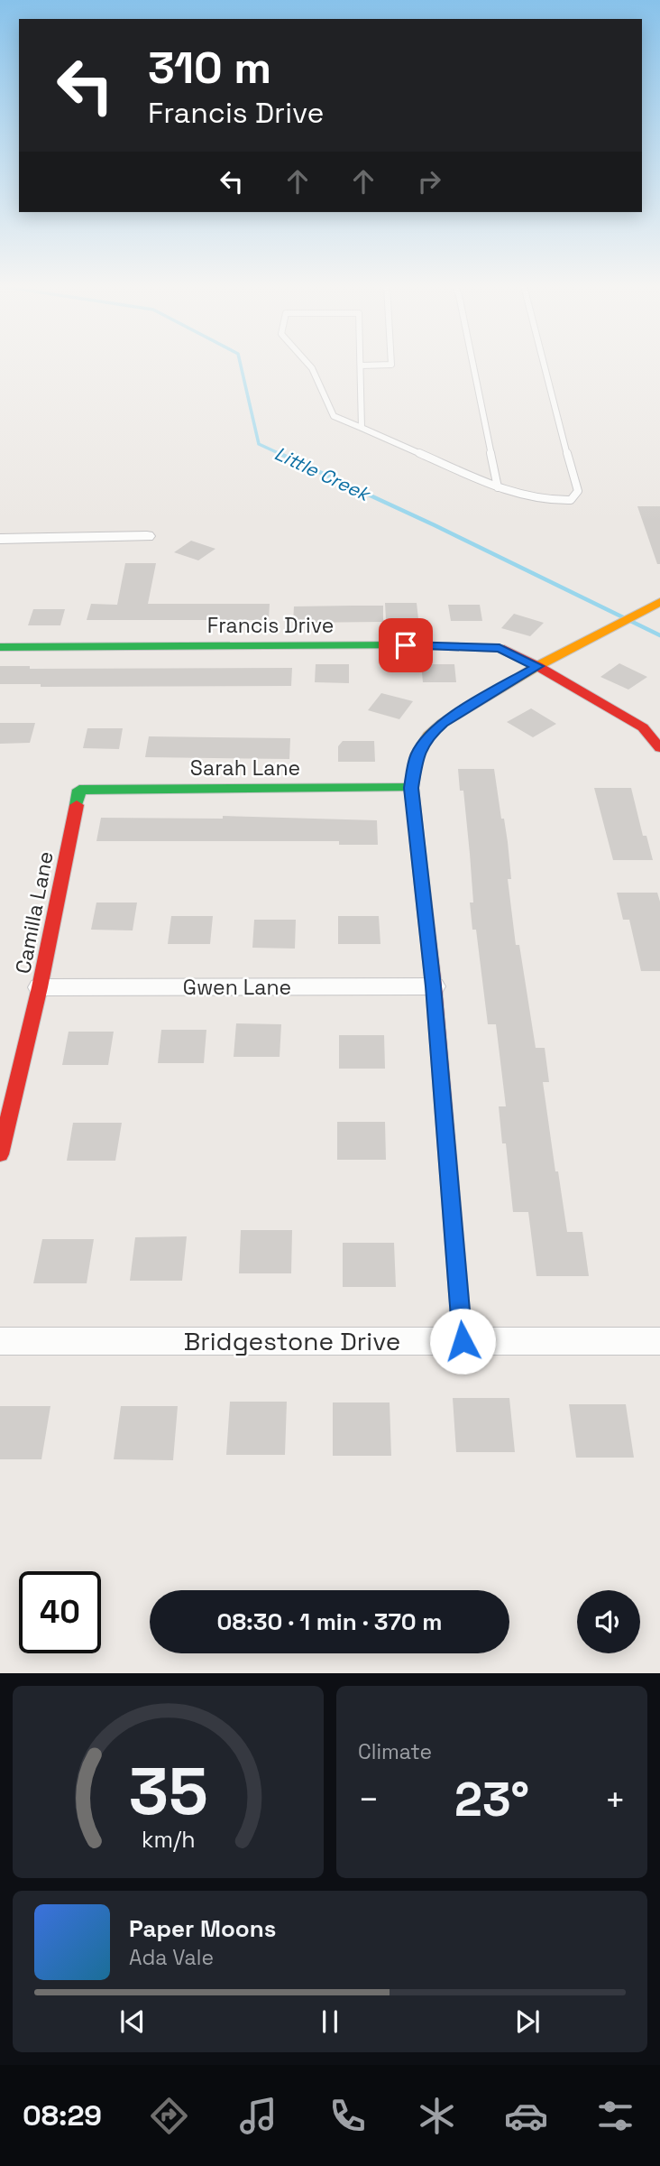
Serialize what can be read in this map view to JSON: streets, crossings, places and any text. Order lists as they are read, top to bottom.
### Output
{
  "streets": {
    "street": [
      "Francis Drive",
      "Sarah Lane",
      "Camilla Lane",
      "Gwen Lane",
      "Bridgestone Drive"
    ]
  },
  "crossings": [
    ["Sarah Lane", "Camilla Lane"],
    ["Camilla Lane", "Gwen Lane"]
  ],
  "water": ["Little Creek"],
  "page": {
    "turn": ["310 m", "Francis Drive"],
    "limit": "40",
    "trip": "08:30 · 1 min · 370 m",
    "tile": "Climate",
    "heat": ["−", "23°", "+"],
    "song": ["Paper Moons", "Ada Vale"],
    "tabs": "08:29",
    "gauge": ["35", "km/h"]
  }
}
